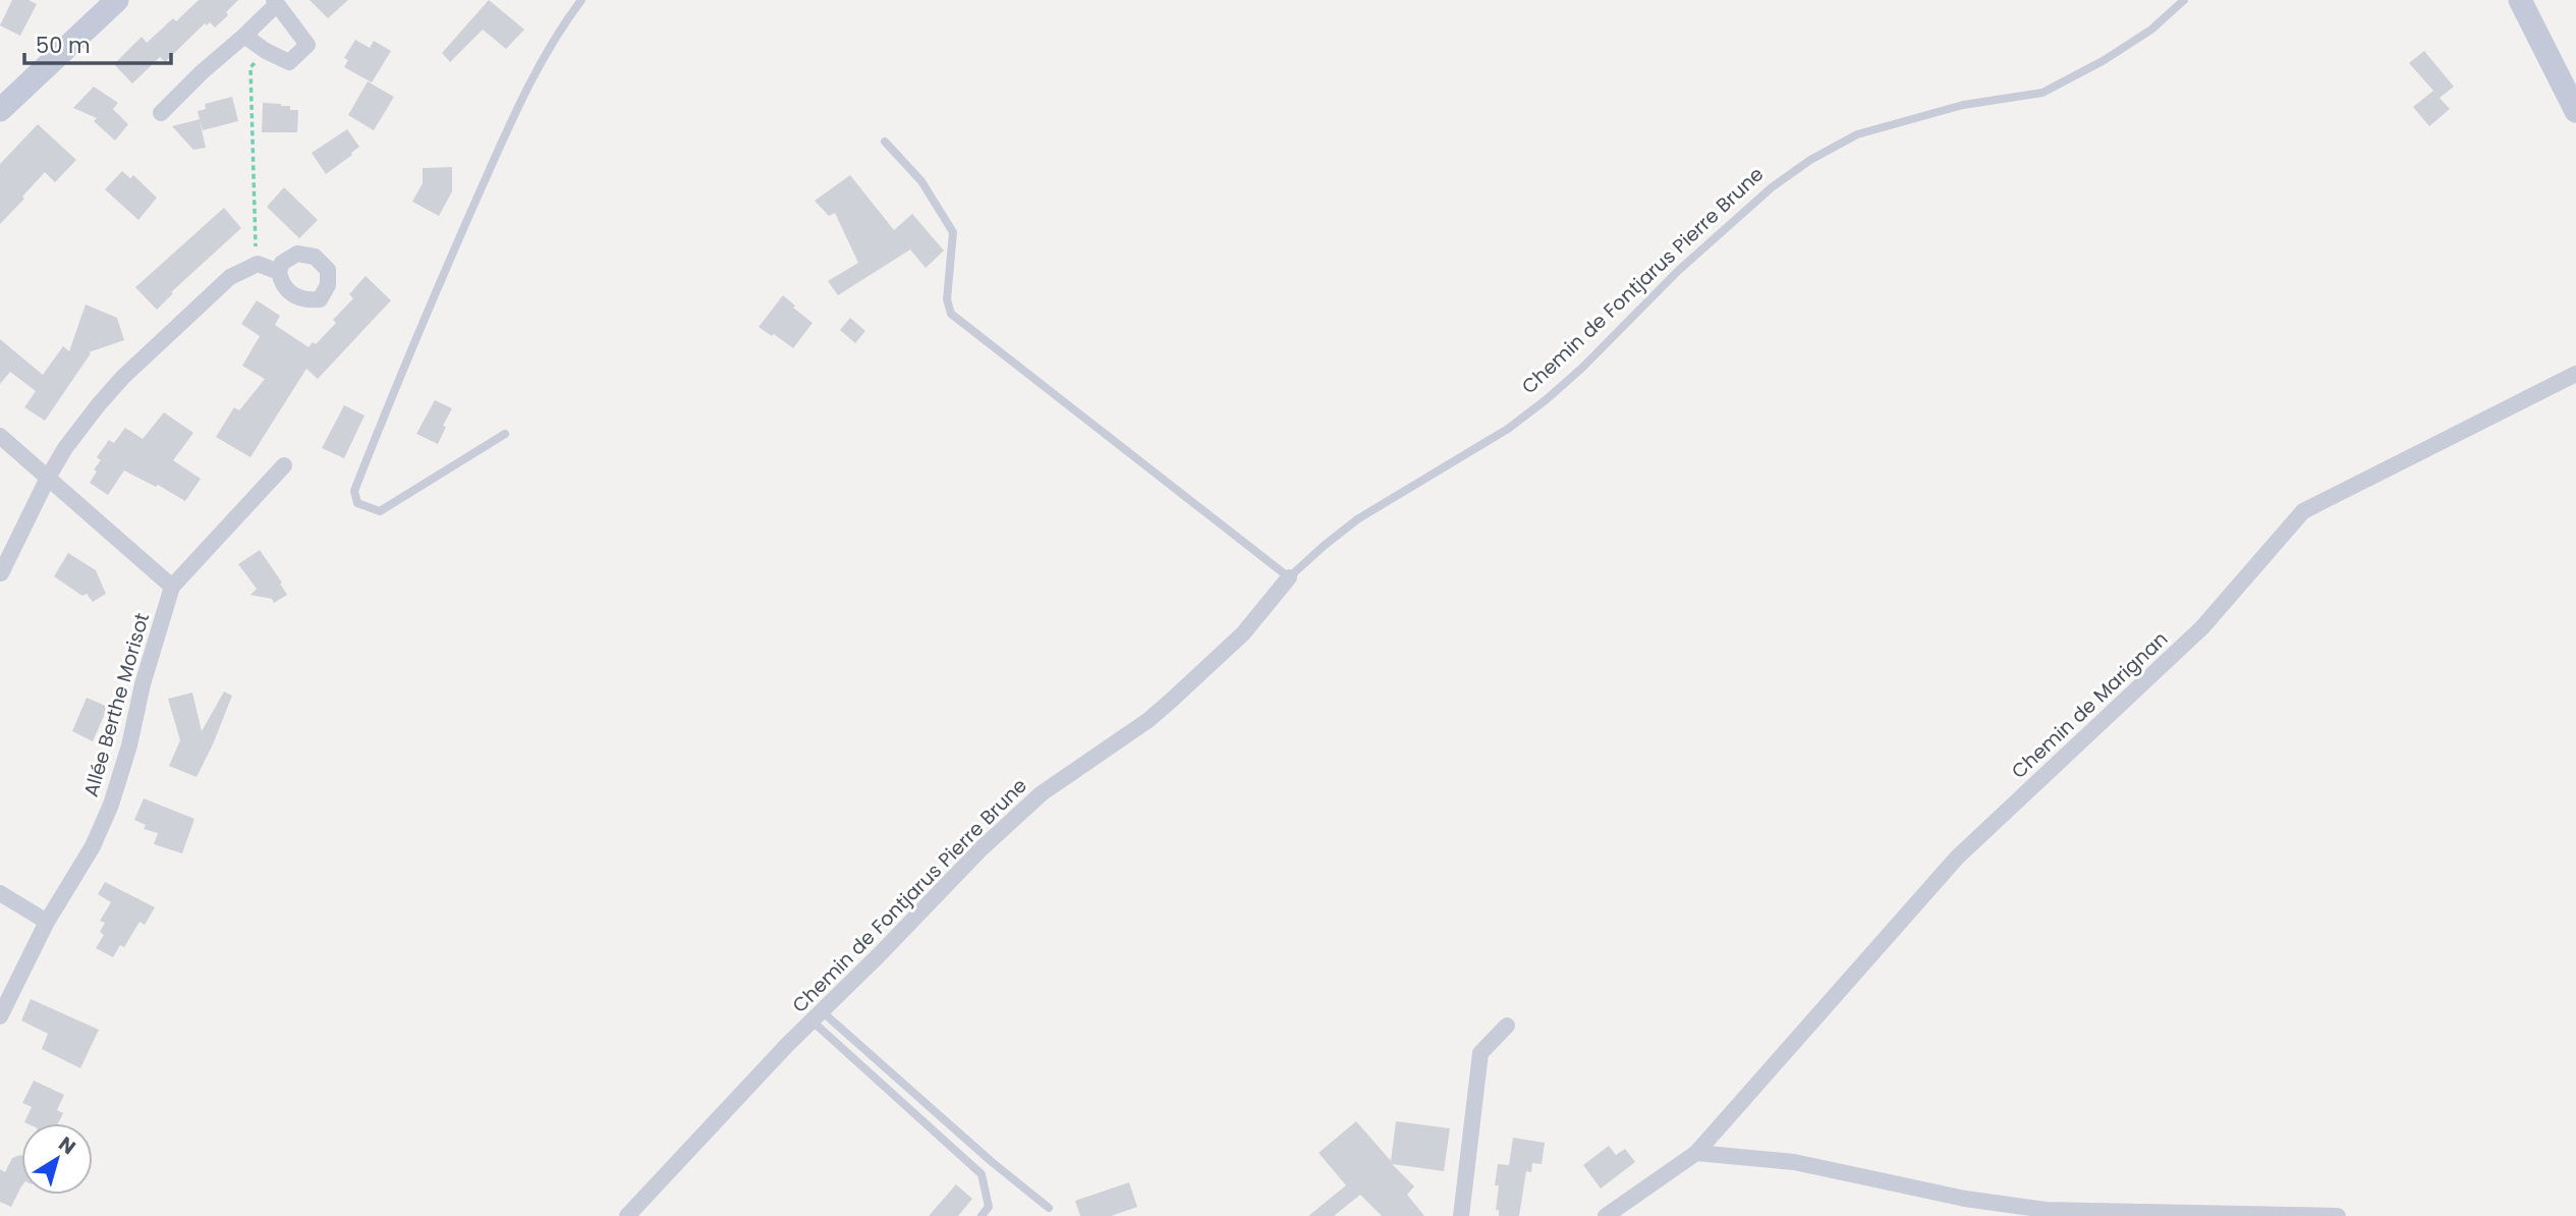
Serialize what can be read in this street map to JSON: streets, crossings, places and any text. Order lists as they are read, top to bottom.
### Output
{
  "streets": {
    "street": ["Chemin de Fontjarus Pierre Brune", "Allée Berthe Morisot", "Chemin de Marignan"]
  },
  "scale_bar": "50 m",
  "north": "top right"
}
